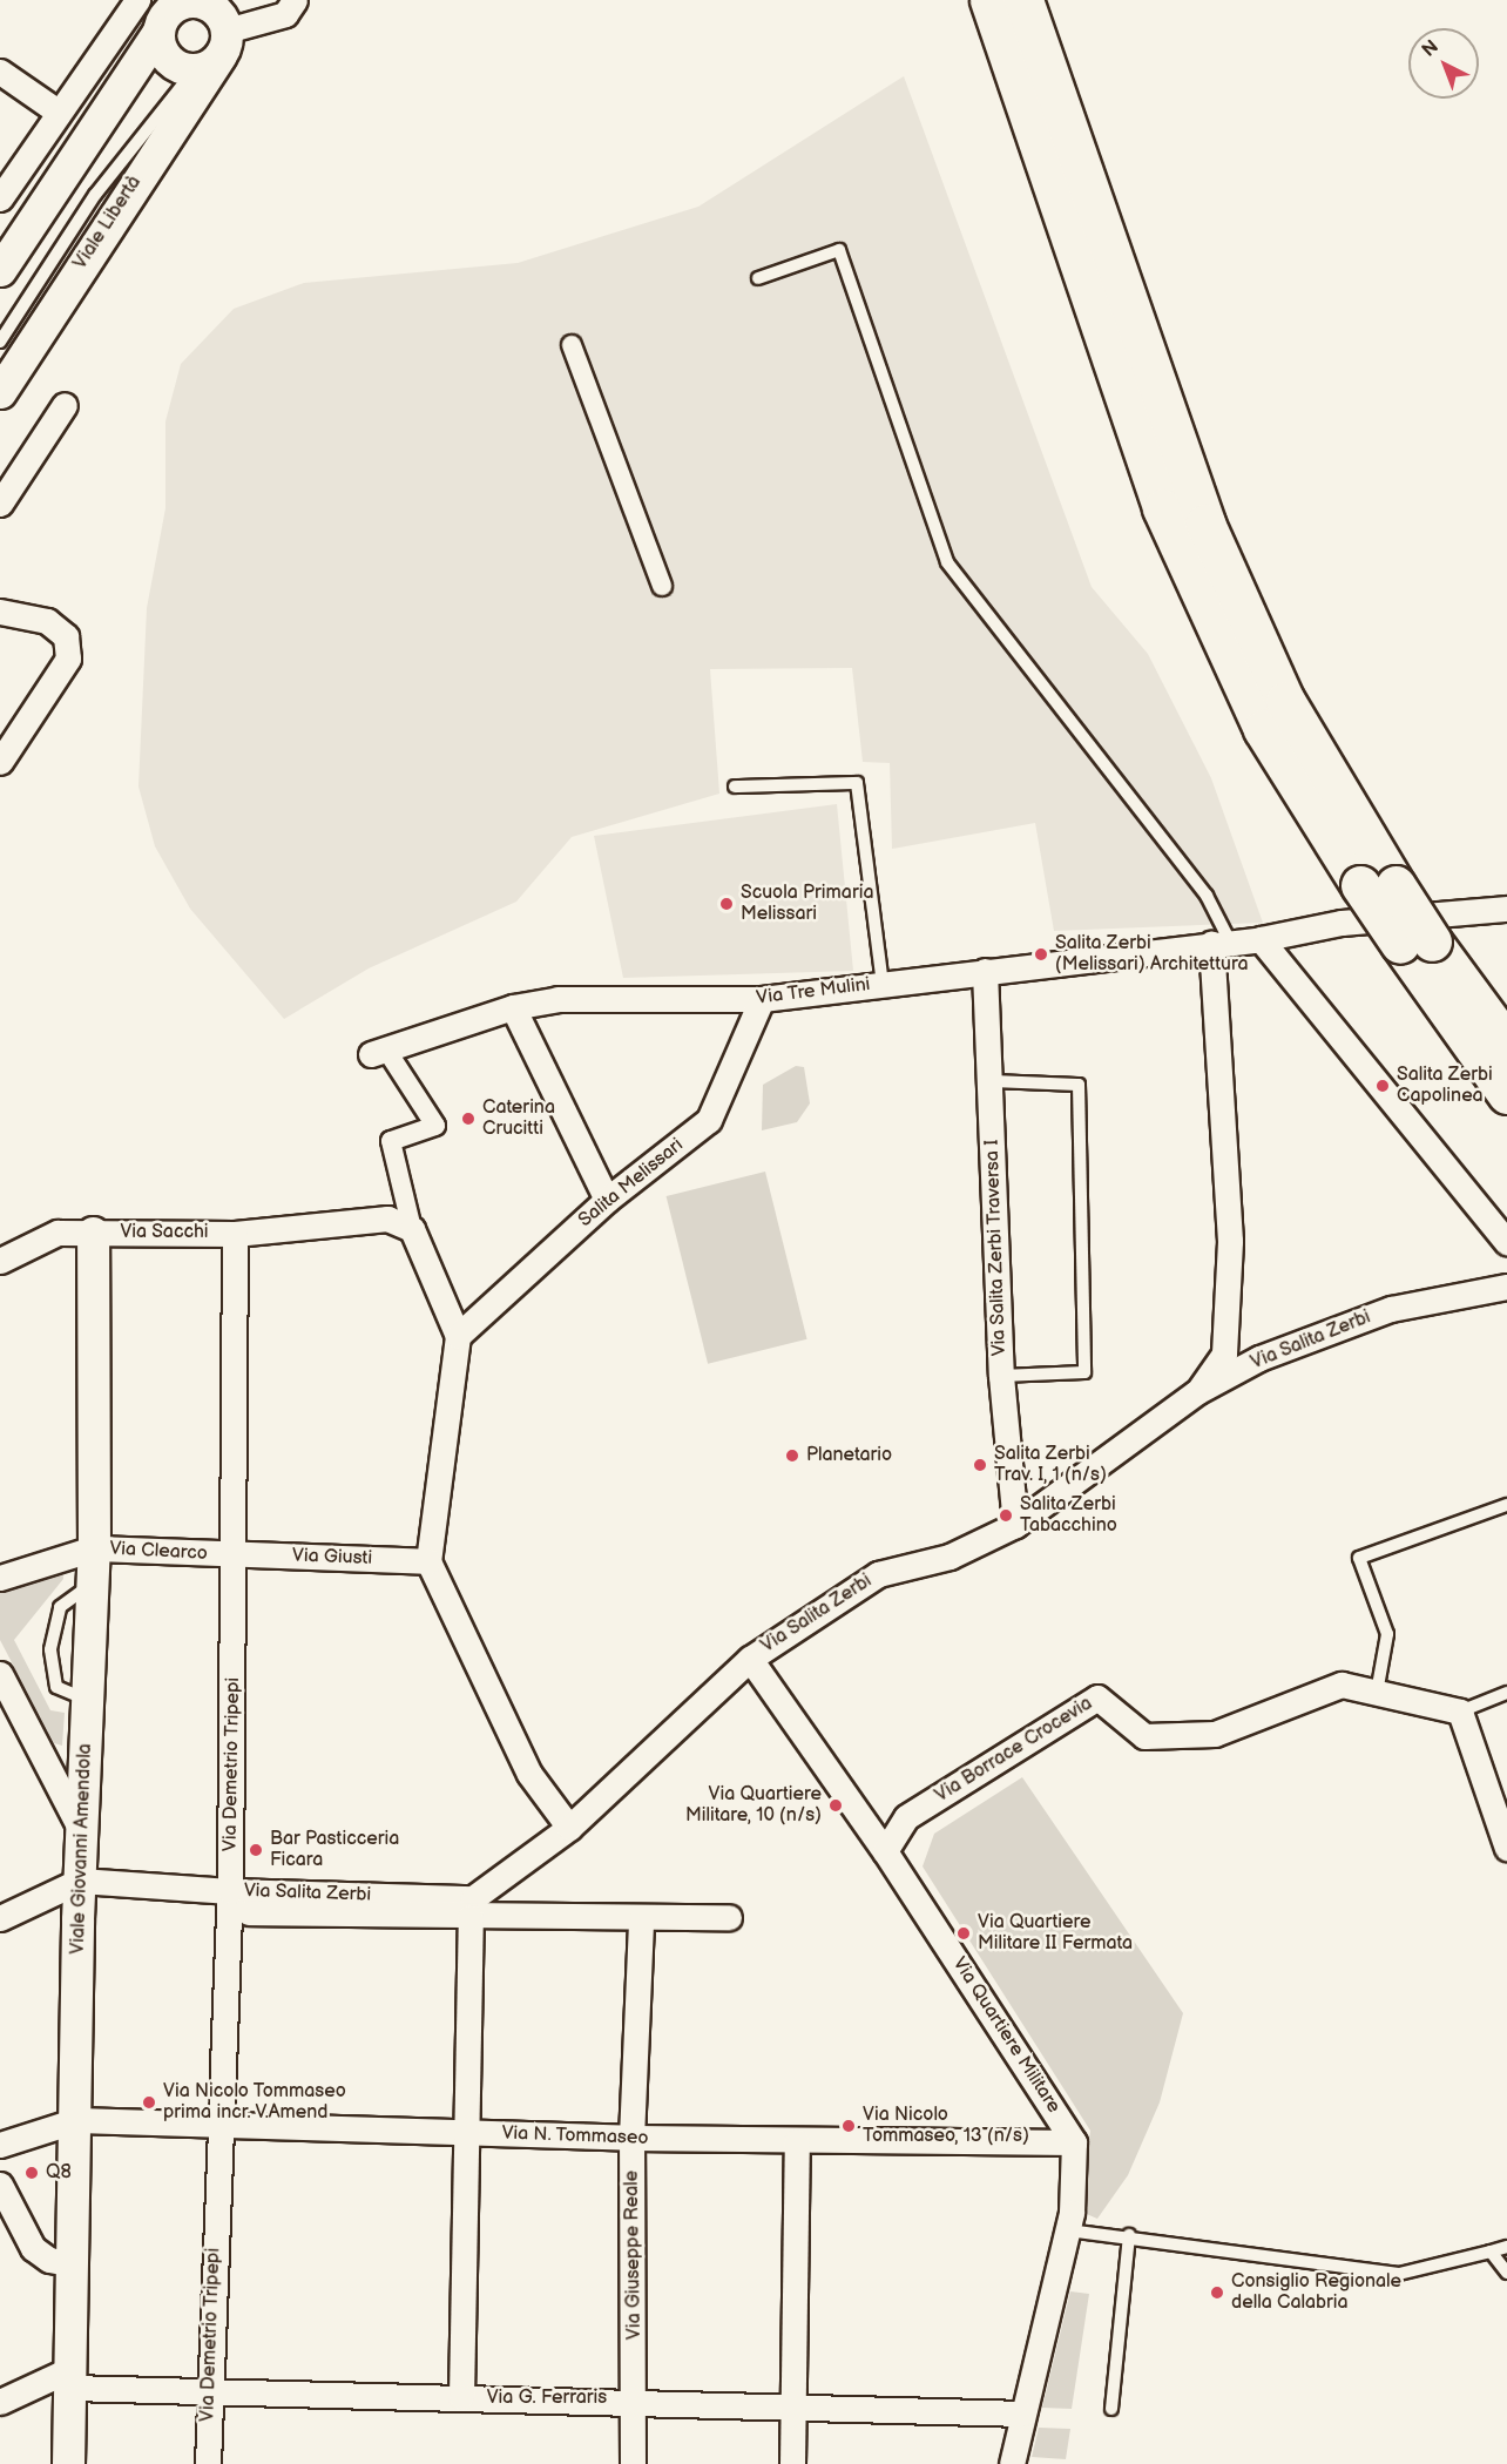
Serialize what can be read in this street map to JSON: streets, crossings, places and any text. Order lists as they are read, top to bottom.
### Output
{
  "streets": {
    "street": [
      "Viale Libertà",
      "Via Tre Mulini",
      "Salita Melissari",
      "Via Sacchi",
      "Via Salita Zerbi Traversa I",
      "Via Salita Zerbi",
      "Via Clearco",
      "Via Giusti",
      "Via Borrace Crocevia",
      "Via Demetrio Tripepi",
      "Viale Giovanni Amendola",
      "Via Quartiere Militare",
      "Via N. Tommaseo",
      "Via Giuseppe Reale",
      "Via G. Ferraris"
    ]
  },
  "crossings": [
    ["Via Tre Mulini", "Salita Melissari"],
    ["Via Tre Mulini", "Via Salita Zerbi Traversa I"],
    ["Via Sacchi", "Via Demetrio Tripepi"],
    ["Via Sacchi", "Viale Giovanni Amendola"],
    ["Via Salita Zerbi Traversa I", "Via Salita Zerbi"],
    ["Via Salita Zerbi", "Via Demetrio Tripepi"],
    ["Via Salita Zerbi", "Viale Giovanni Amendola"],
    ["Via Salita Zerbi", "Via Quartiere Militare"],
    ["Via Clearco", "Via Giusti"],
    ["Via Clearco", "Via Demetrio Tripepi"],
    ["Via Clearco", "Viale Giovanni Amendola"],
    ["Via Giusti", "Via Demetrio Tripepi"],
    ["Via Borrace Crocevia", "Via Quartiere Militare"],
    ["Via Demetrio Tripepi", "Via N. Tommaseo"],
    ["Via Demetrio Tripepi", "Via G. Ferraris"],
    ["Viale Giovanni Amendola", "Via N. Tommaseo"],
    ["Viale Giovanni Amendola", "Via G. Ferraris"],
    ["Via Quartiere Militare", "Via N. Tommaseo"],
    ["Via N. Tommaseo", "Via Giuseppe Reale"],
    ["Via Giuseppe Reale", "Via G. Ferraris"]
  ],
  "places": [
    "Scuola Primaria Melissari",
    "Salita Zerbi (Melissari) Architettura",
    "Salita Zerbi Capolinea",
    "Caterina Crucitti",
    "Planetario",
    "Salita Zerbi Trav. I, 1 (n/s)",
    "Salita Zerbi Tabacchino",
    "Via Quartiere Militare, 10 (n/s)",
    "Bar Pasticceria Ficara",
    "Via Quartiere Militare II Fermata",
    "Via Nicolo Tommaseo prima incr. V.Amend",
    "Via Nicolo Tommaseo, 13 (n/s)",
    "Q8",
    "Consiglio Regionale della Calabria"
  ],
  "north": "top left"
}
